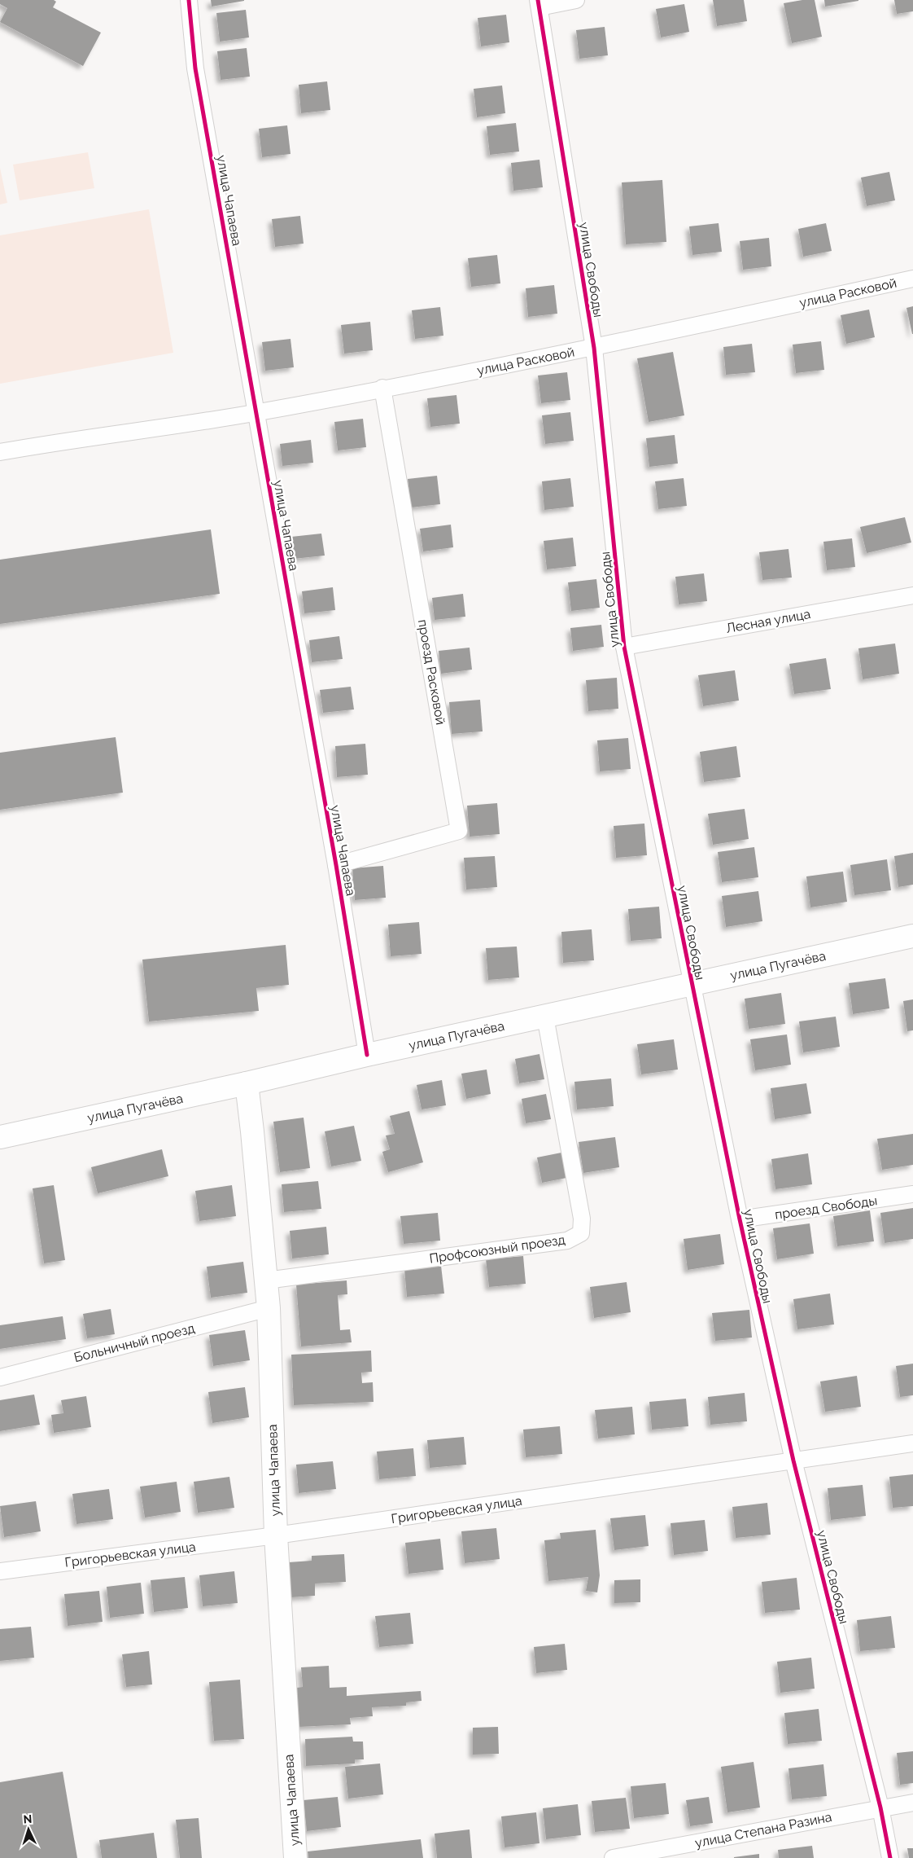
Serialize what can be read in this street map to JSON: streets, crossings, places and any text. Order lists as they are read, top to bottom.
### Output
{
  "streets": {
    "main road": ["улица Чапаева", "улица Пугачёва"],
    "street": [
      "улица Свободы",
      "улица Расковой",
      "Лесная улица",
      "проезд Расковой",
      "проезд Свободы",
      "Профсоюзный проезд",
      "Больничный проезд",
      "Григорьевская улица",
      "улица Степана Разина"
    ]
  },
  "crossings": [
    ["улица Чапаева", "улица Расковой"],
    ["улица Чапаева", "проезд Расковой"],
    ["улица Чапаева", "улица Пугачёва"],
    ["улица Чапаева", "Профсоюзный проезд"],
    ["улица Чапаева", "Больничный проезд"],
    ["улица Чапаева", "Григорьевская улица"],
    ["улица Свободы", "улица Расковой"],
    ["улица Свободы", "Лесная улица"],
    ["улица Свободы", "улица Пугачёва"],
    ["улица Свободы", "проезд Свободы"],
    ["улица Свободы", "Григорьевская улица"],
    ["улица Свободы", "улица Степана Разина"],
    ["улица Расковой", "проезд Расковой"],
    ["улица Пугачёва", "Профсоюзный проезд"]
  ],
  "north": "top"
}
